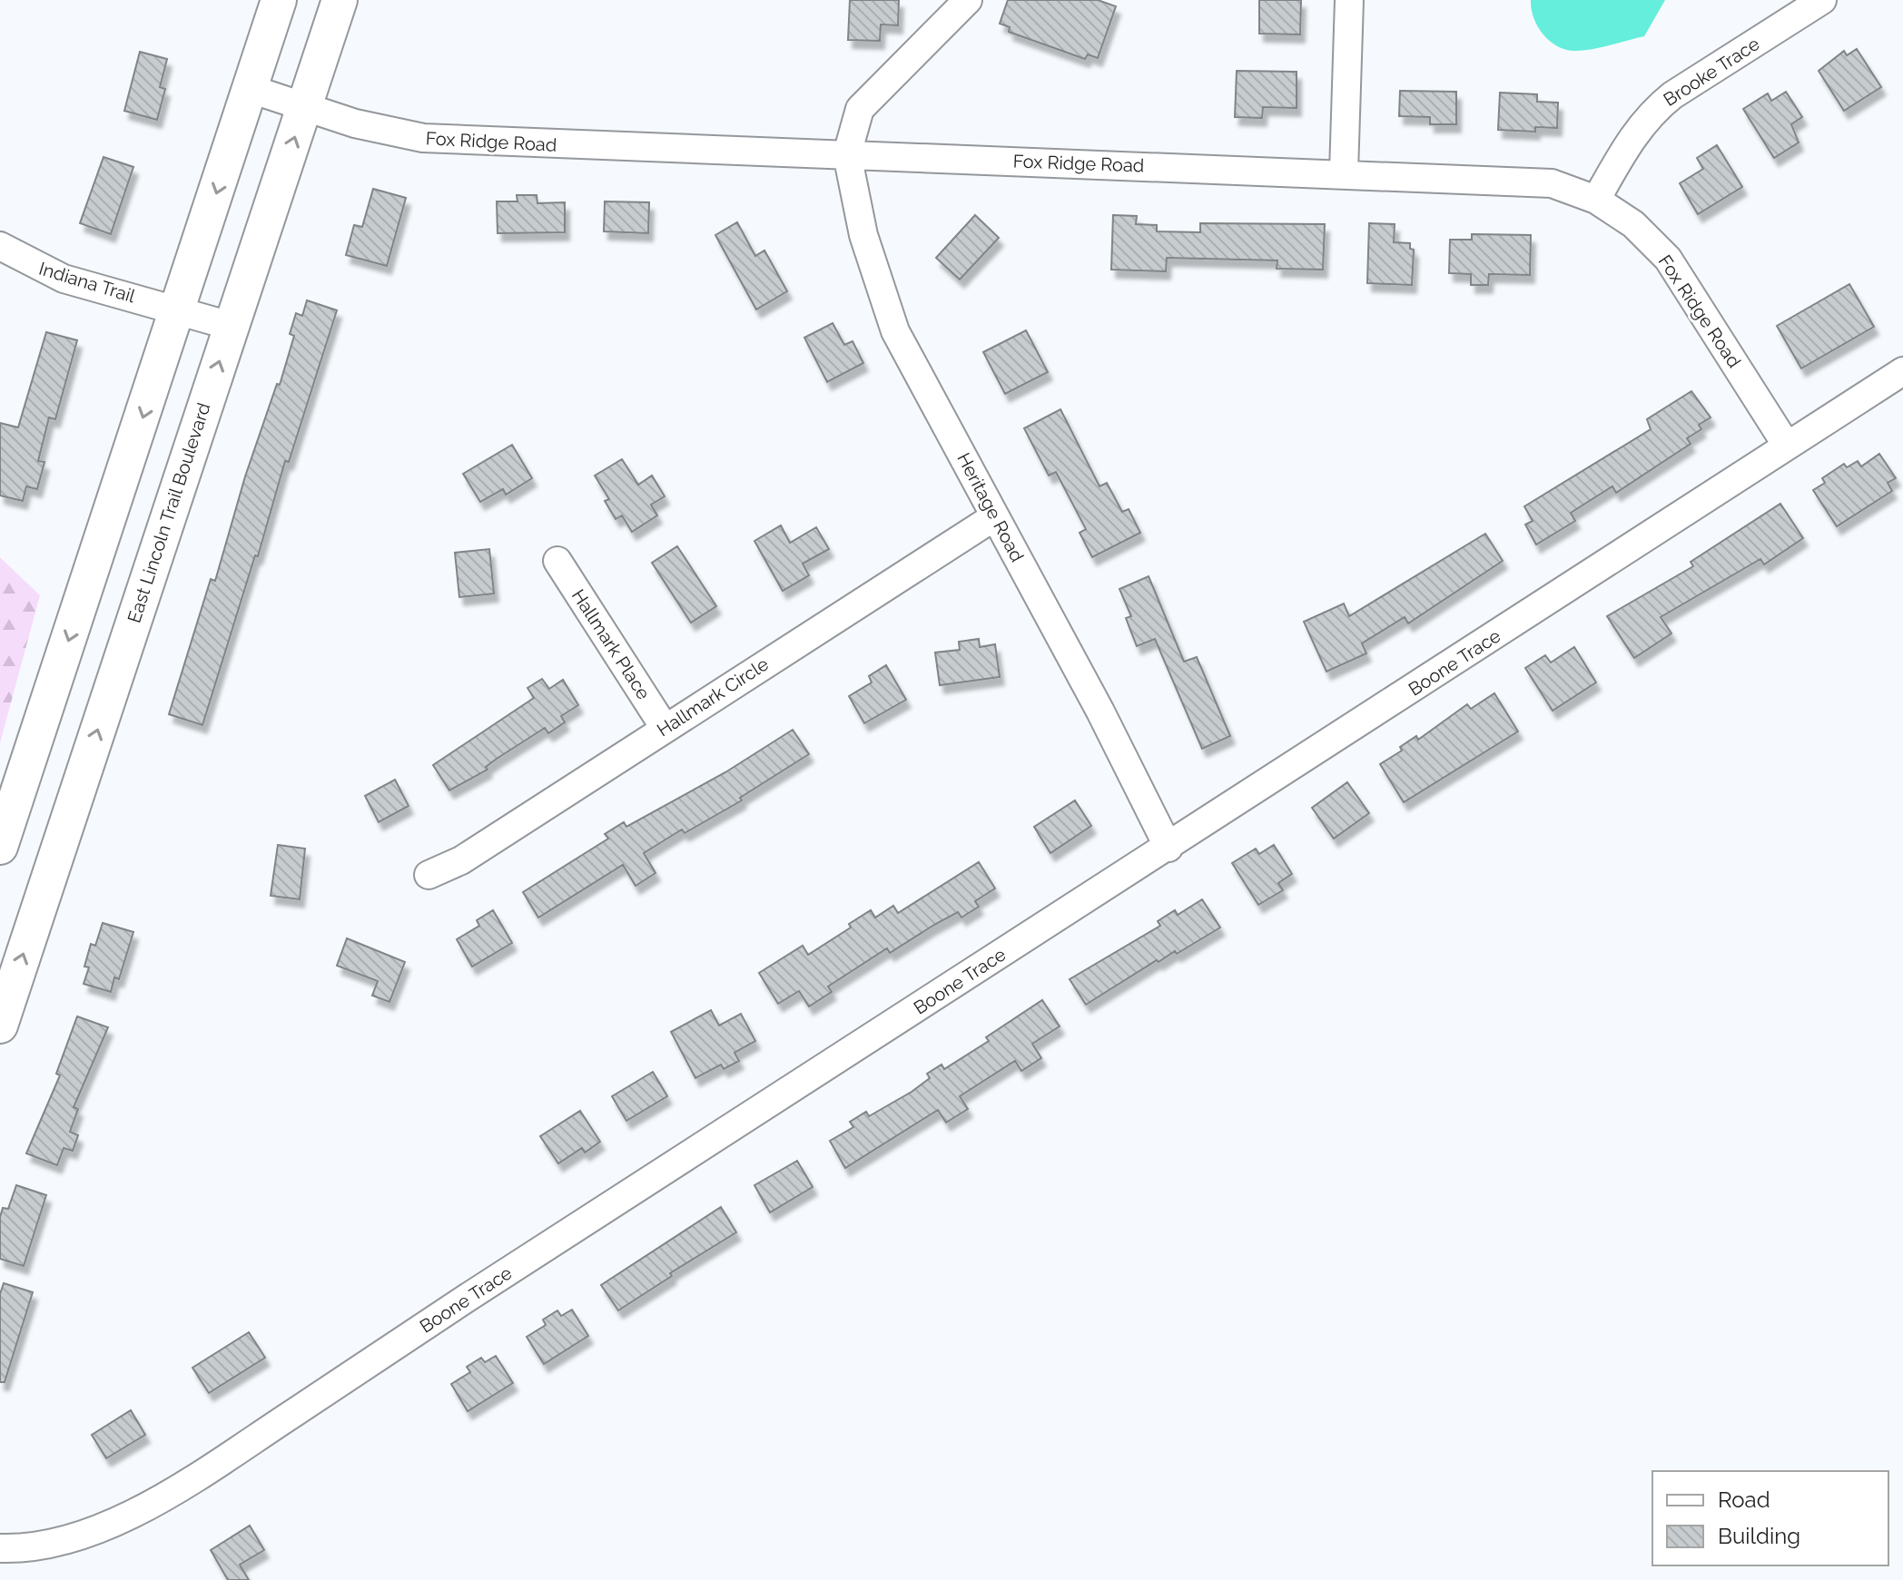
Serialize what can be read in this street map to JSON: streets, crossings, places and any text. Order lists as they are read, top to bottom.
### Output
{
  "streets": {
    "street": [
      "Brooke Trace",
      "Fox Ridge Road",
      "Indiana Trail",
      "Heritage Road",
      "East Lincoln Trail Boulevard",
      "Hallmark Place",
      "Boone Trace",
      "Hallmark Circle"
    ]
  },
  "crossings": [
    ["Brooke Trace", "Fox Ridge Road"],
    ["Fox Ridge Road", "Heritage Road"],
    ["Fox Ridge Road", "East Lincoln Trail Boulevard"],
    ["Fox Ridge Road", "Boone Trace"],
    ["Indiana Trail", "East Lincoln Trail Boulevard"],
    ["Heritage Road", "Boone Trace"],
    ["Heritage Road", "Hallmark Circle"],
    ["Hallmark Place", "Hallmark Circle"]
  ],
  "legend": ["Road", "Building"]
}
